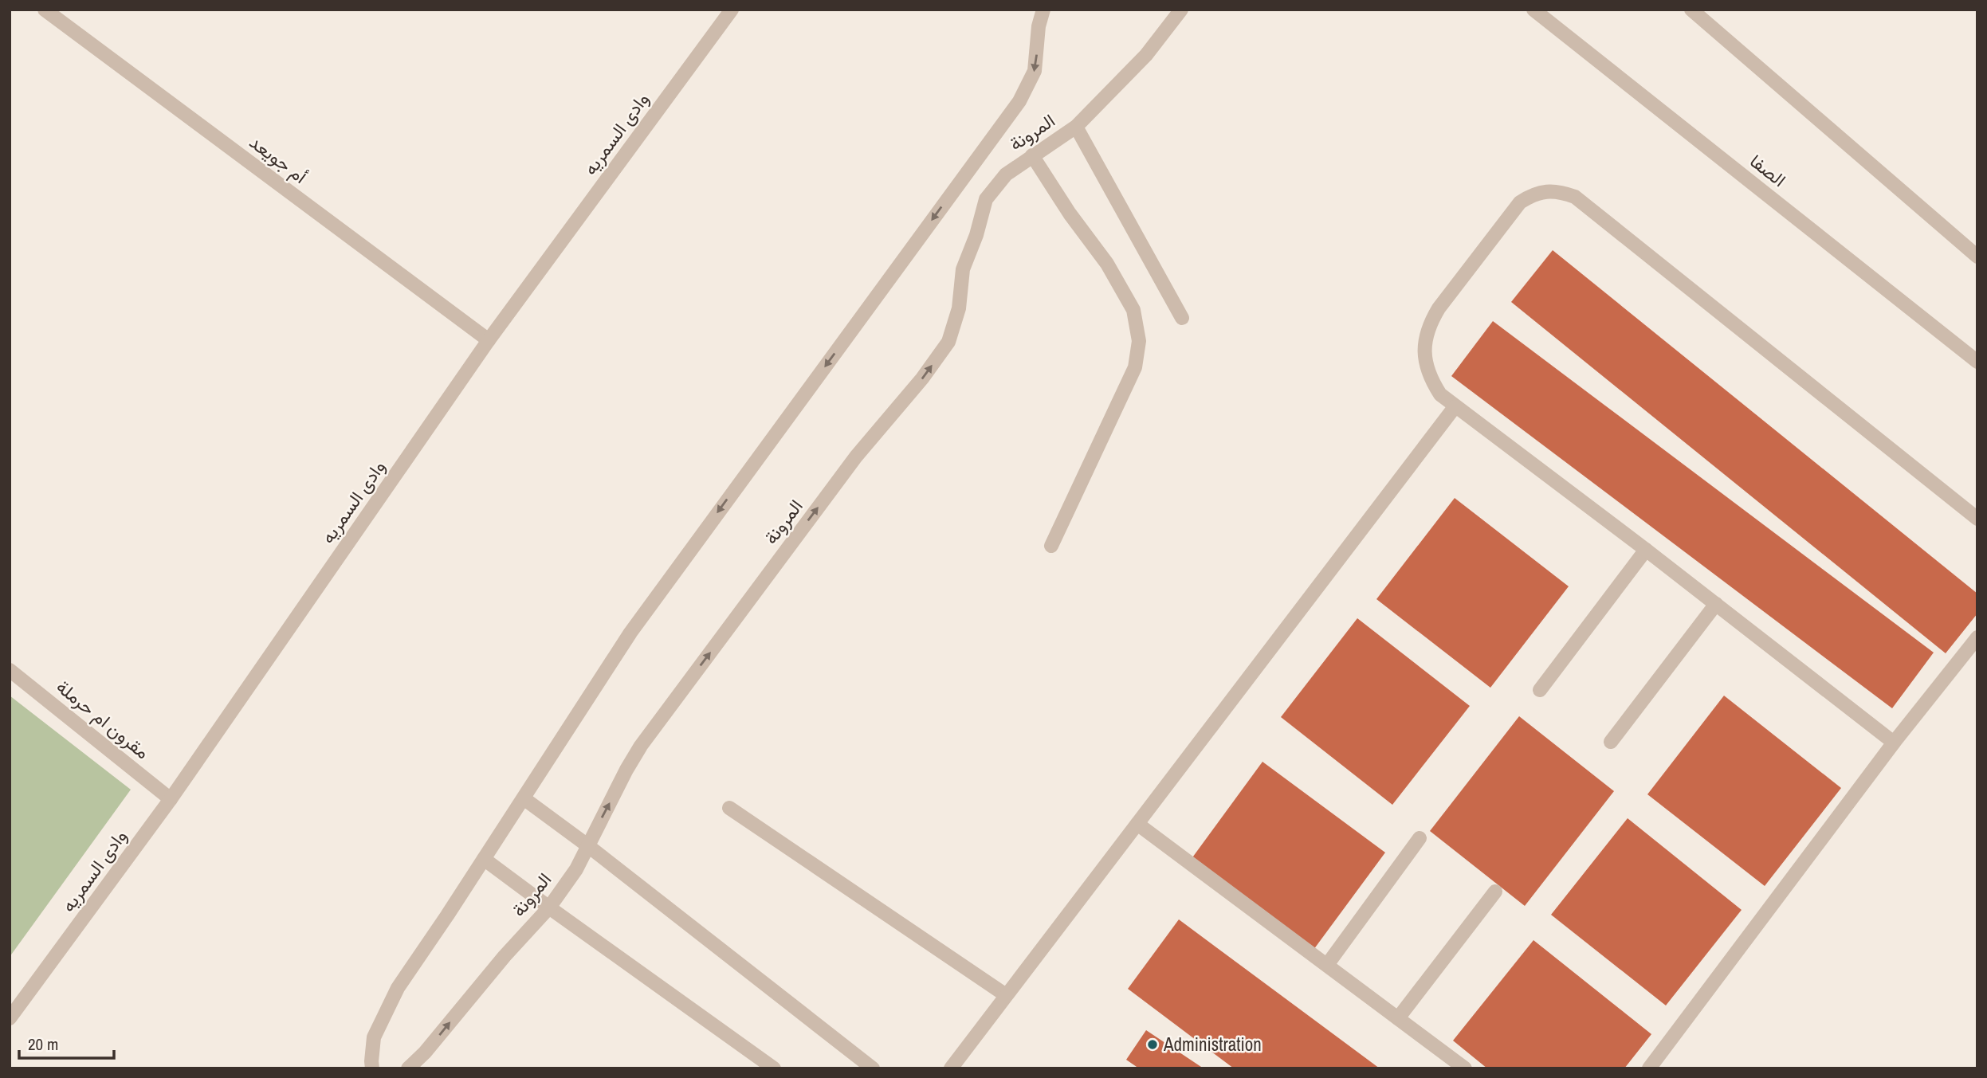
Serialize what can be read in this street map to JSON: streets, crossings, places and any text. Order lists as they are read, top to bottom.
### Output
{
  "streets": {
    "street": [
      "المرونة",
      "وادى السمريه",
      "أم جويعد",
      "الصفا",
      "مقرون ام حرملة"
    ]
  },
  "crossings": [
    ["وادى السمريه", "أم جويعد"],
    ["وادى السمريه", "مقرون ام حرملة"]
  ],
  "places": ["Administration"],
  "scale_bar": "20 m"
}
